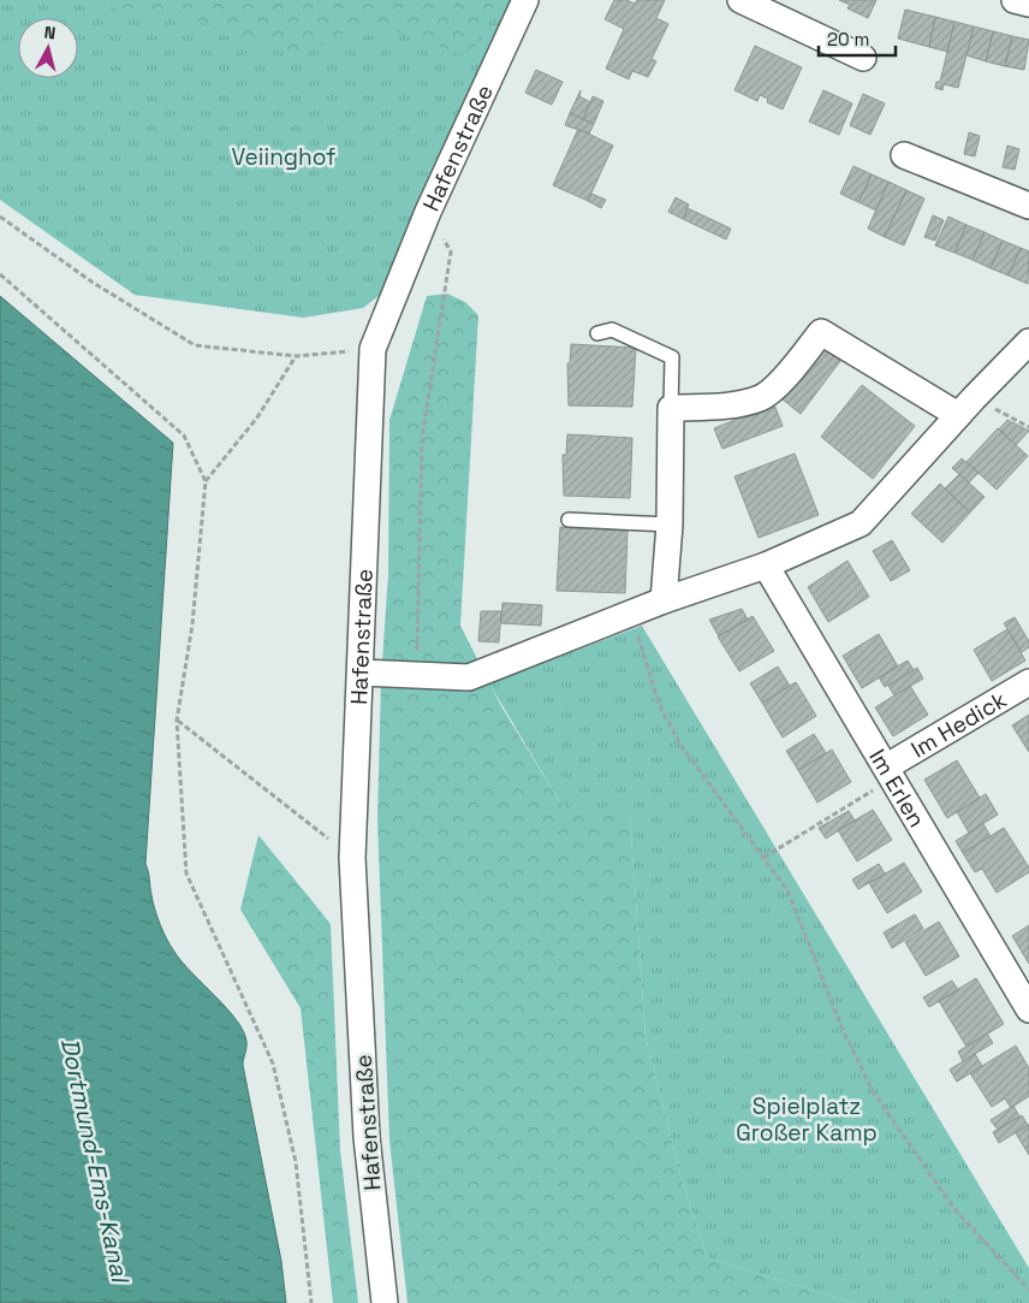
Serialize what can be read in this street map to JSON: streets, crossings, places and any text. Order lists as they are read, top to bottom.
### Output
{
  "streets": {
    "street": ["Hafenstraße", "Im Hedick", "Im Erlen"]
  },
  "crossings": [
    ["Im Hedick", "Im Erlen"]
  ],
  "water": ["Dortmund-Ems-Kanal"],
  "parks": ["Veiinghof", "Spielplatz Großer Kamp"],
  "scale_bar": "20 m",
  "north": "top"
}
